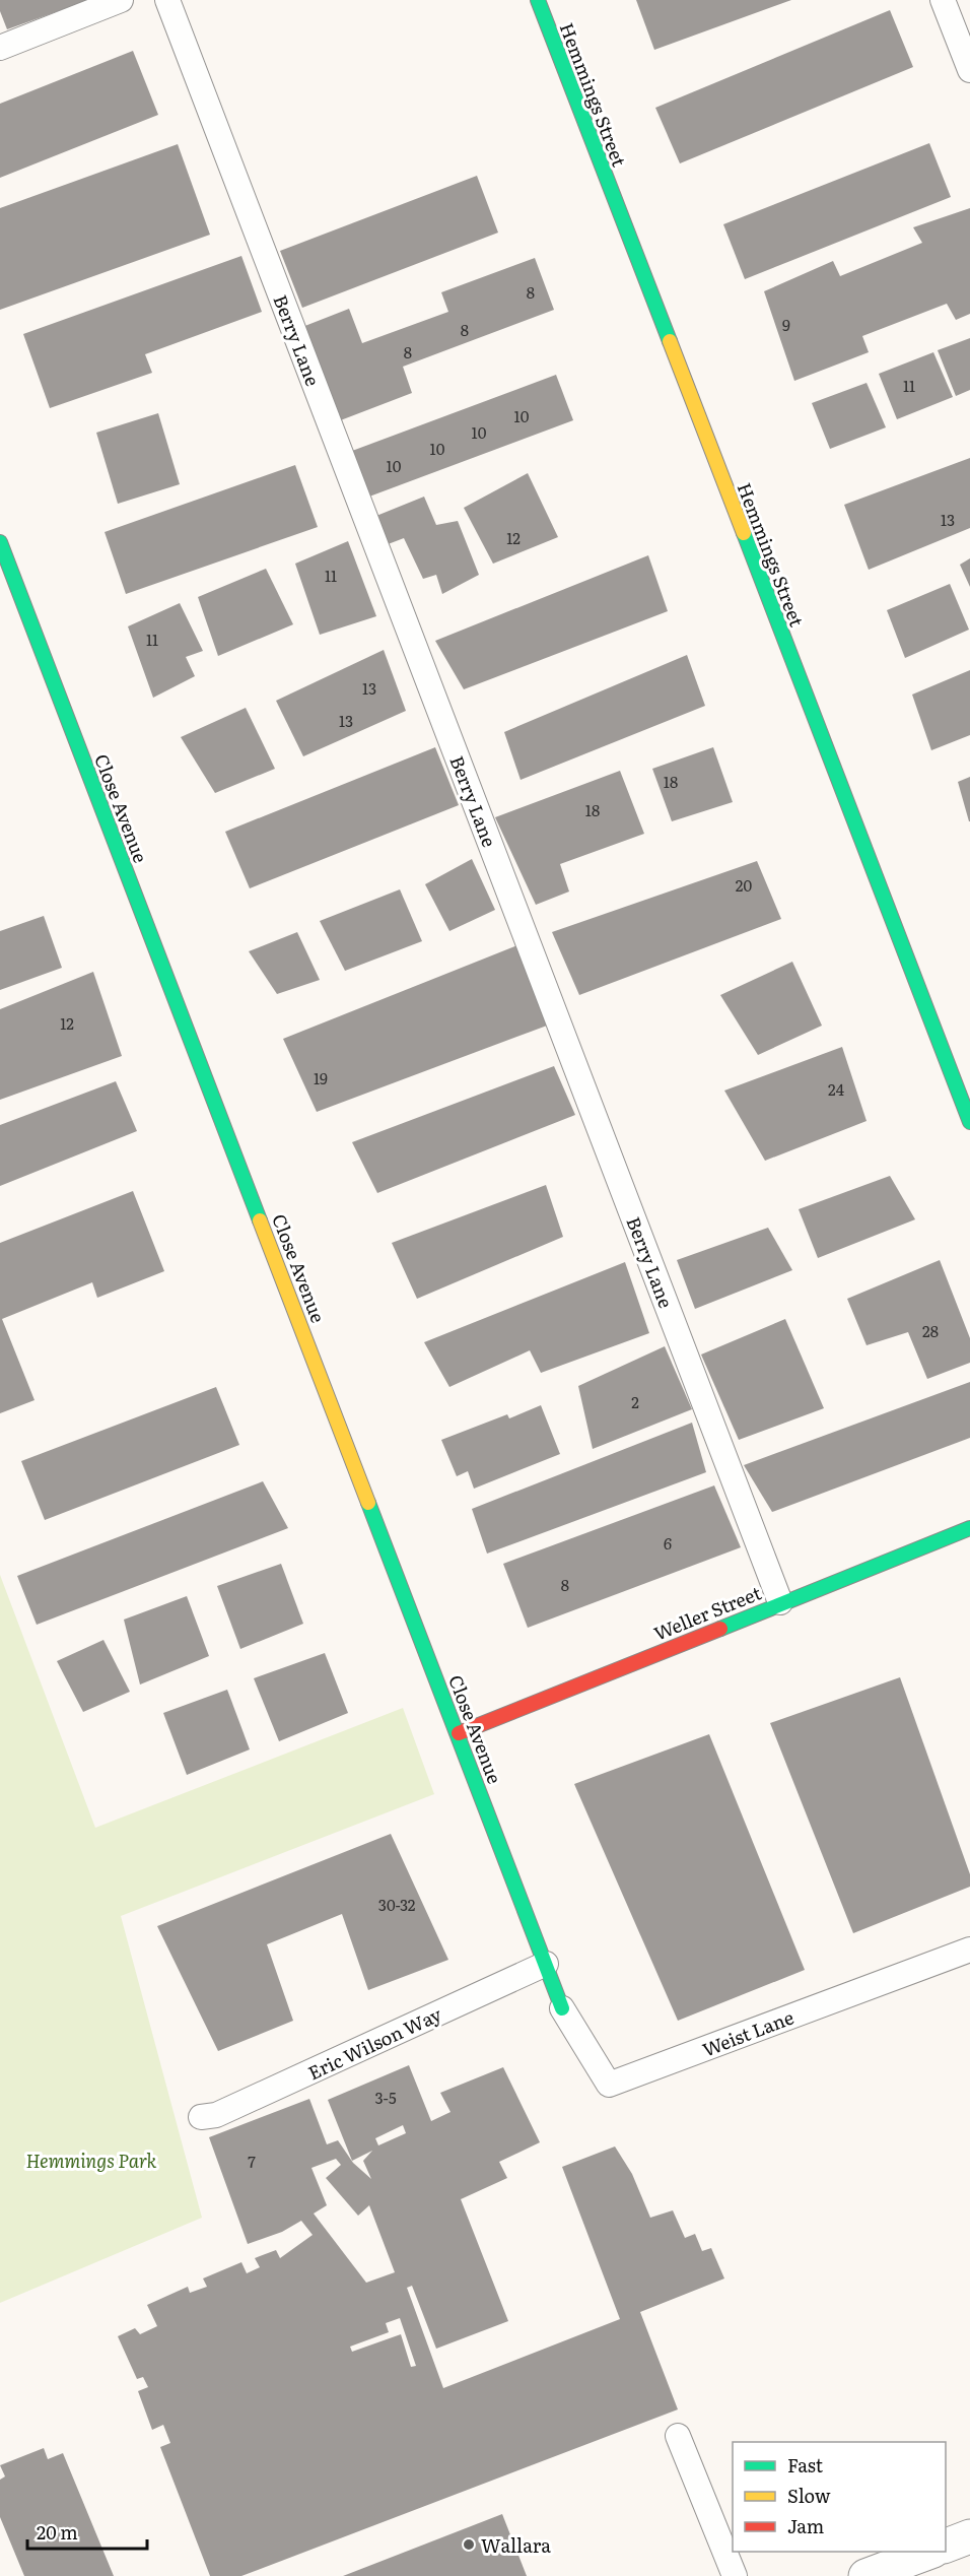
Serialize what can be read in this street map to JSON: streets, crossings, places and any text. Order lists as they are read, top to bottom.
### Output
{
  "streets": {
    "street": ["Hemmings Street", "Close Avenue", "Weller Street"],
    "lane": ["Berry Lane", "Weist Lane", "Eric Wilson Way"]
  },
  "crossings": [
    ["Berry Lane", "Weller Street"],
    ["Close Avenue", "Weller Street"],
    ["Close Avenue", "Weist Lane"],
    ["Close Avenue", "Eric Wilson Way"]
  ],
  "parks": ["Hemmings Park"],
  "places": ["Wallara"],
  "house_numbers": [
    "8",
    "9",
    "8",
    "8",
    "11",
    "10",
    "10",
    "10",
    "10",
    "13",
    "12",
    "11",
    "11",
    "13",
    "13",
    "18",
    "18",
    "20",
    "12",
    "19",
    "24",
    "28",
    "2",
    "6",
    "8",
    "30-32",
    "3-5",
    "7"
  ],
  "legend": ["Fast", "Slow", "Jam"],
  "scale_bar": "20 m"
}
